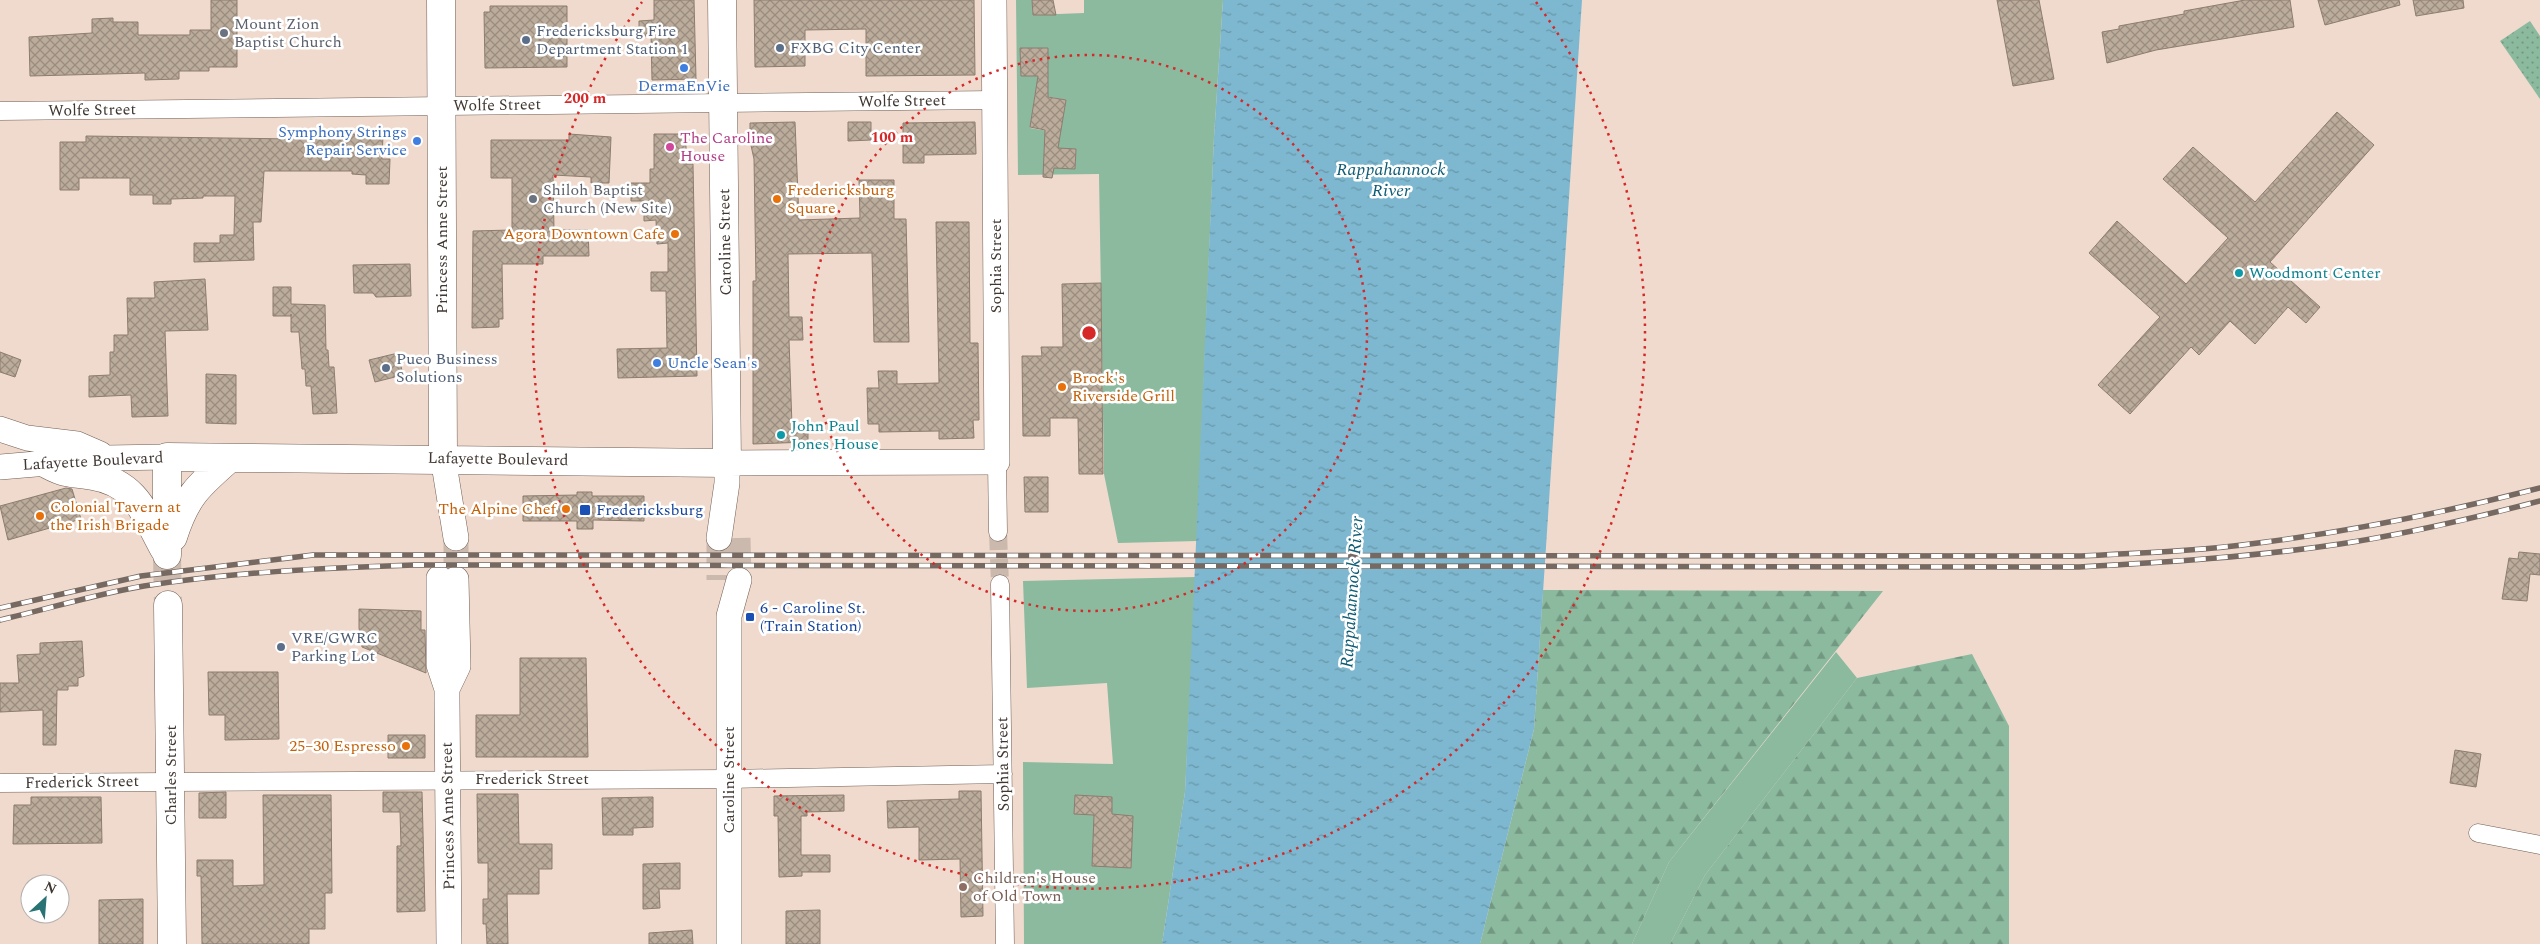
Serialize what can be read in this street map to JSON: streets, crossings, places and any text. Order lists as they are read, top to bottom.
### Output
{
  "streets": {
    "main road": [
      "Princess Anne Street",
      "Caroline Street",
      "Sophia Street",
      "Lafayette Boulevard",
      "Charles Street"
    ],
    "street": ["Wolfe Street", "Frederick Street"]
  },
  "crossings": [
    ["Wolfe Street", "Princess Anne Street"],
    ["Wolfe Street", "Caroline Street"],
    ["Wolfe Street", "Sophia Street"],
    ["Princess Anne Street", "Lafayette Boulevard"],
    ["Princess Anne Street", "Frederick Street"],
    ["Caroline Street", "Lafayette Boulevard"],
    ["Caroline Street", "Frederick Street"],
    ["Sophia Street", "Lafayette Boulevard"],
    ["Sophia Street", "Frederick Street"],
    ["Charles Street", "Frederick Street"]
  ],
  "water": ["Rappahannock River"],
  "places": {
    "other": [
      "Mount Zion Baptist Church",
      "Fredericksburg Fire Department Station 1",
      "FXBG City Center",
      "DermaEnVie",
      "Symphony Strings Repair Service",
      "The Caroline House",
      "Shiloh Baptist Church (New Site)",
      "Fredericksburg Square",
      "Agora Downtown Cafe",
      "Woodmont Center",
      "Uncle Sean's",
      "Pueo Business Solutions",
      "Brock's Riverside Grill",
      "John Paul Jones House",
      "The Alpine Chef",
      "Colonial Tavern at the Irish Brigade",
      "VRE/GWRC Parking Lot",
      "25–30 Espresso",
      "Children's House of Old Town"
    ],
    "transit": ["Fredericksburg", "6 - Caroline St. (Train Station)"]
  },
  "north": "top right",
  "rings": ["200 m", "100 m"]
}
